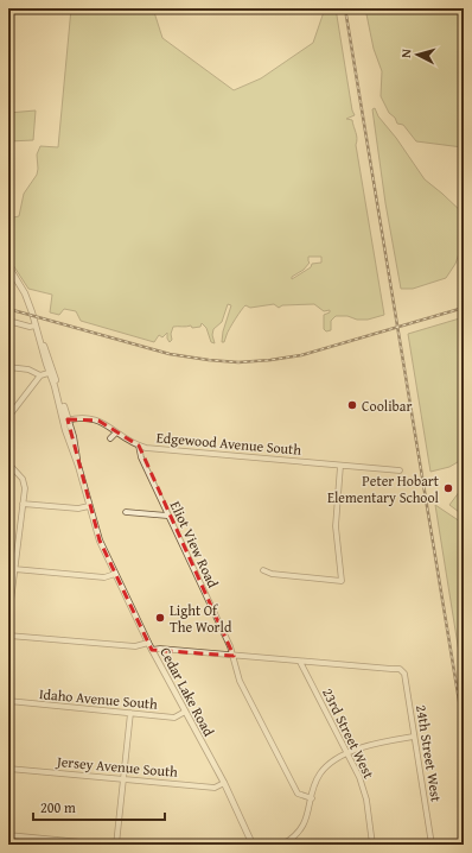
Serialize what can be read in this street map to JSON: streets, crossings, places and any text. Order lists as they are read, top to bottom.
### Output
{
  "streets": {
    "street": [
      "Edgewood Avenue South",
      "Eliot View Road",
      "Cedar Lake Road",
      "Idaho Avenue South",
      "23rd Street West",
      "24th Street West",
      "Jersey Avenue South"
    ]
  },
  "crossings": [
    ["Edgewood Avenue South", "Eliot View Road"],
    ["Edgewood Avenue South", "Cedar Lake Road"],
    ["Cedar Lake Road", "Idaho Avenue South"],
    ["Cedar Lake Road", "Jersey Avenue South"],
    ["23rd Street West", "24th Street West"]
  ],
  "places": ["Coolibar", "Peter Hobart Elementary School", "Light Of The World"],
  "scale_bar": "200 m",
  "north": "left"
}
